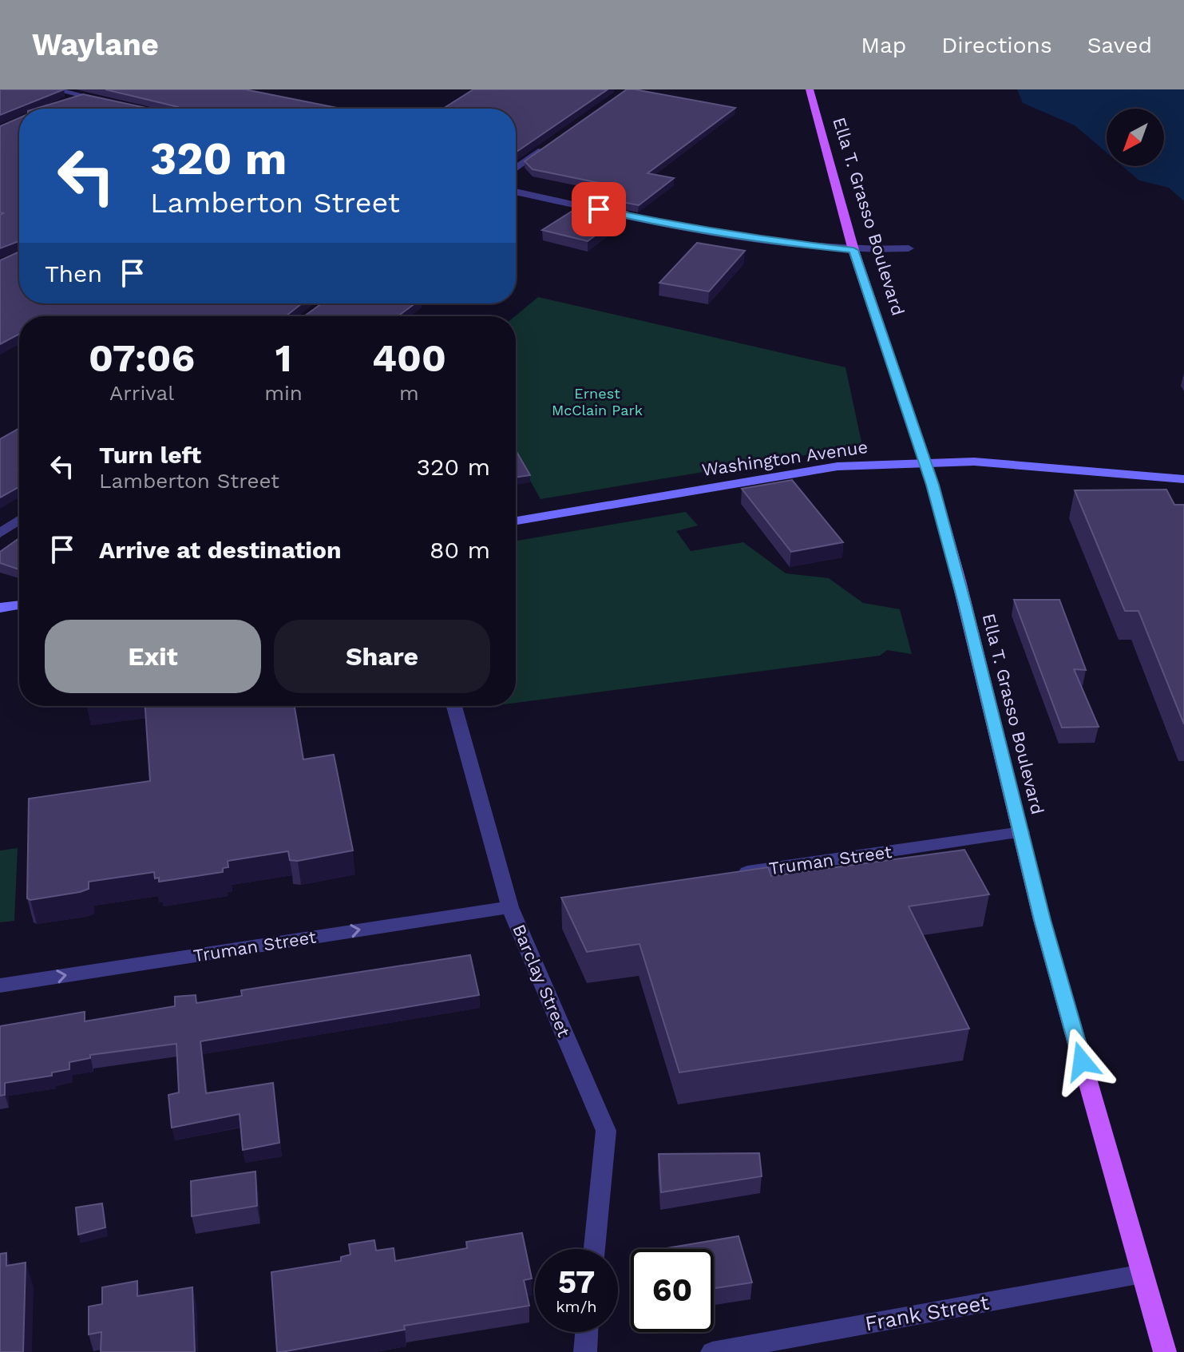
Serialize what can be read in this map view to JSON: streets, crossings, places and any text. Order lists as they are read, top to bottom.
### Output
{
  "streets": {
    "main road": ["Ella T. Grasso Boulevard", "Washington Avenue"],
    "street": ["Truman Street", "Barclay Street", "Frank Street"]
  },
  "crossings": [
    ["Ella T. Grasso Boulevard", "Washington Avenue"],
    ["Ella T. Grasso Boulevard", "Truman Street"],
    ["Ella T. Grasso Boulevard", "Frank Street"],
    ["Truman Street", "Barclay Street"]
  ],
  "one_way": ["Truman Street"],
  "parks": ["Ernest McClain Park"],
  "north": "bottom left",
  "page": {
    "header": "Waylane",
    "nav": ["Map", "Directions", "Saved"],
    "turn": ["320 m", "Lamberton Street"],
    "then": "Then",
    "eta": [
      "07:06",
      "Arrival",
      "1",
      "min",
      "400",
      "m"
    ],
    "list": [
      {
        "name": "Turn left",
        "note": "Lamberton Street",
        "value": "320 m"
      },
      {
        "name": "Arrive at destination",
        "value": "80 m"
      }
    ],
    "buttons": ["Exit", "Share"],
    "speed": "57 km/h",
    "limit": "60"
  }
}
